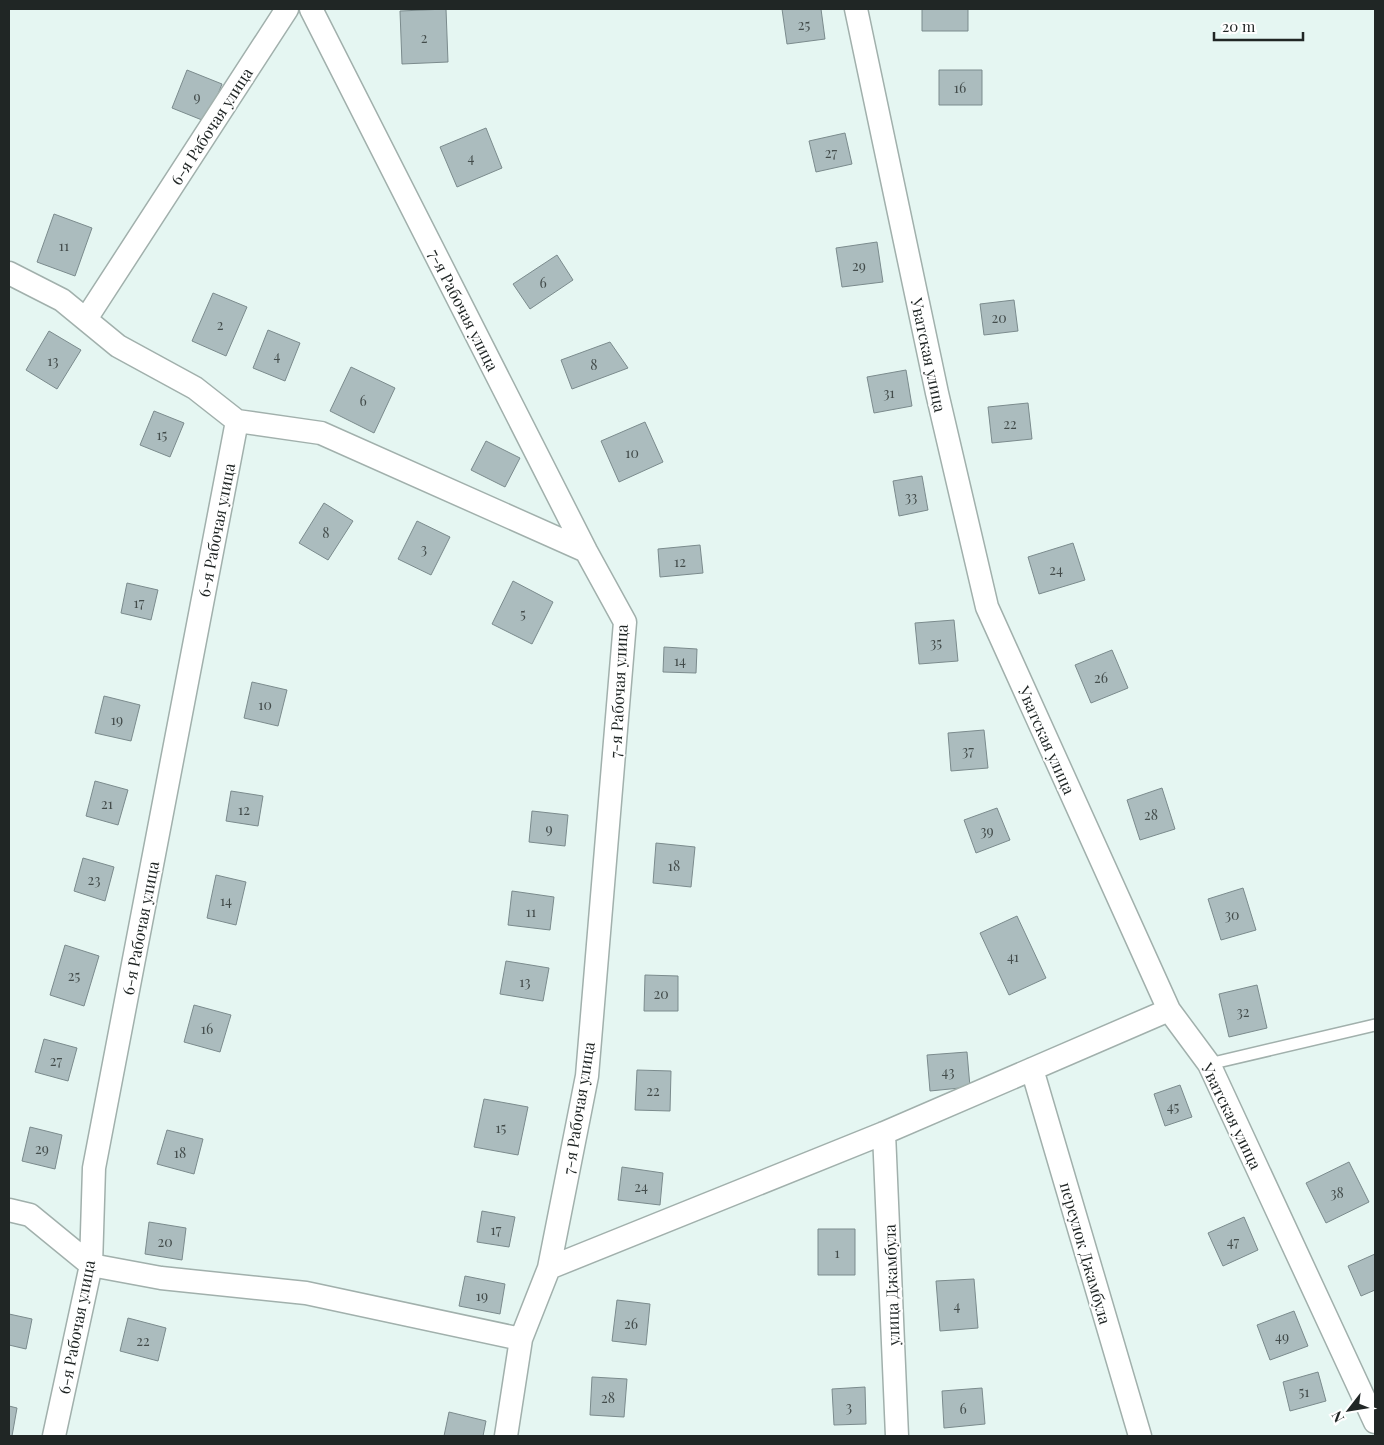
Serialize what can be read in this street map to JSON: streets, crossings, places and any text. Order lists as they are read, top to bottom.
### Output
{
  "streets": {
    "street": [
      "6-я Рабочая улица",
      "7-я Рабочая улица",
      "Уватская улица",
      "переулок Джамбула",
      "улица Джамбула"
    ]
  },
  "house_numbers": [
    "25",
    "2",
    "16",
    "9",
    "27",
    "4",
    "11",
    "29",
    "6",
    "20",
    "2",
    "4",
    "13",
    "8",
    "31",
    "6",
    "22",
    "15",
    "10",
    "33",
    "8",
    "3",
    "12",
    "24",
    "17",
    "5",
    "35",
    "14",
    "26",
    "10",
    "19",
    "37",
    "21",
    "12",
    "28",
    "9",
    "39",
    "18",
    "23",
    "14",
    "11",
    "30",
    "41",
    "25",
    "13",
    "20",
    "32",
    "16",
    "27",
    "43",
    "22",
    "45",
    "15",
    "29",
    "18",
    "24",
    "38",
    "17",
    "20",
    "47",
    "1",
    "19",
    "4",
    "26",
    "49",
    "22",
    "51",
    "28",
    "3",
    "6"
  ],
  "scale_bar": "20 m",
  "north": "bottom left"
}
